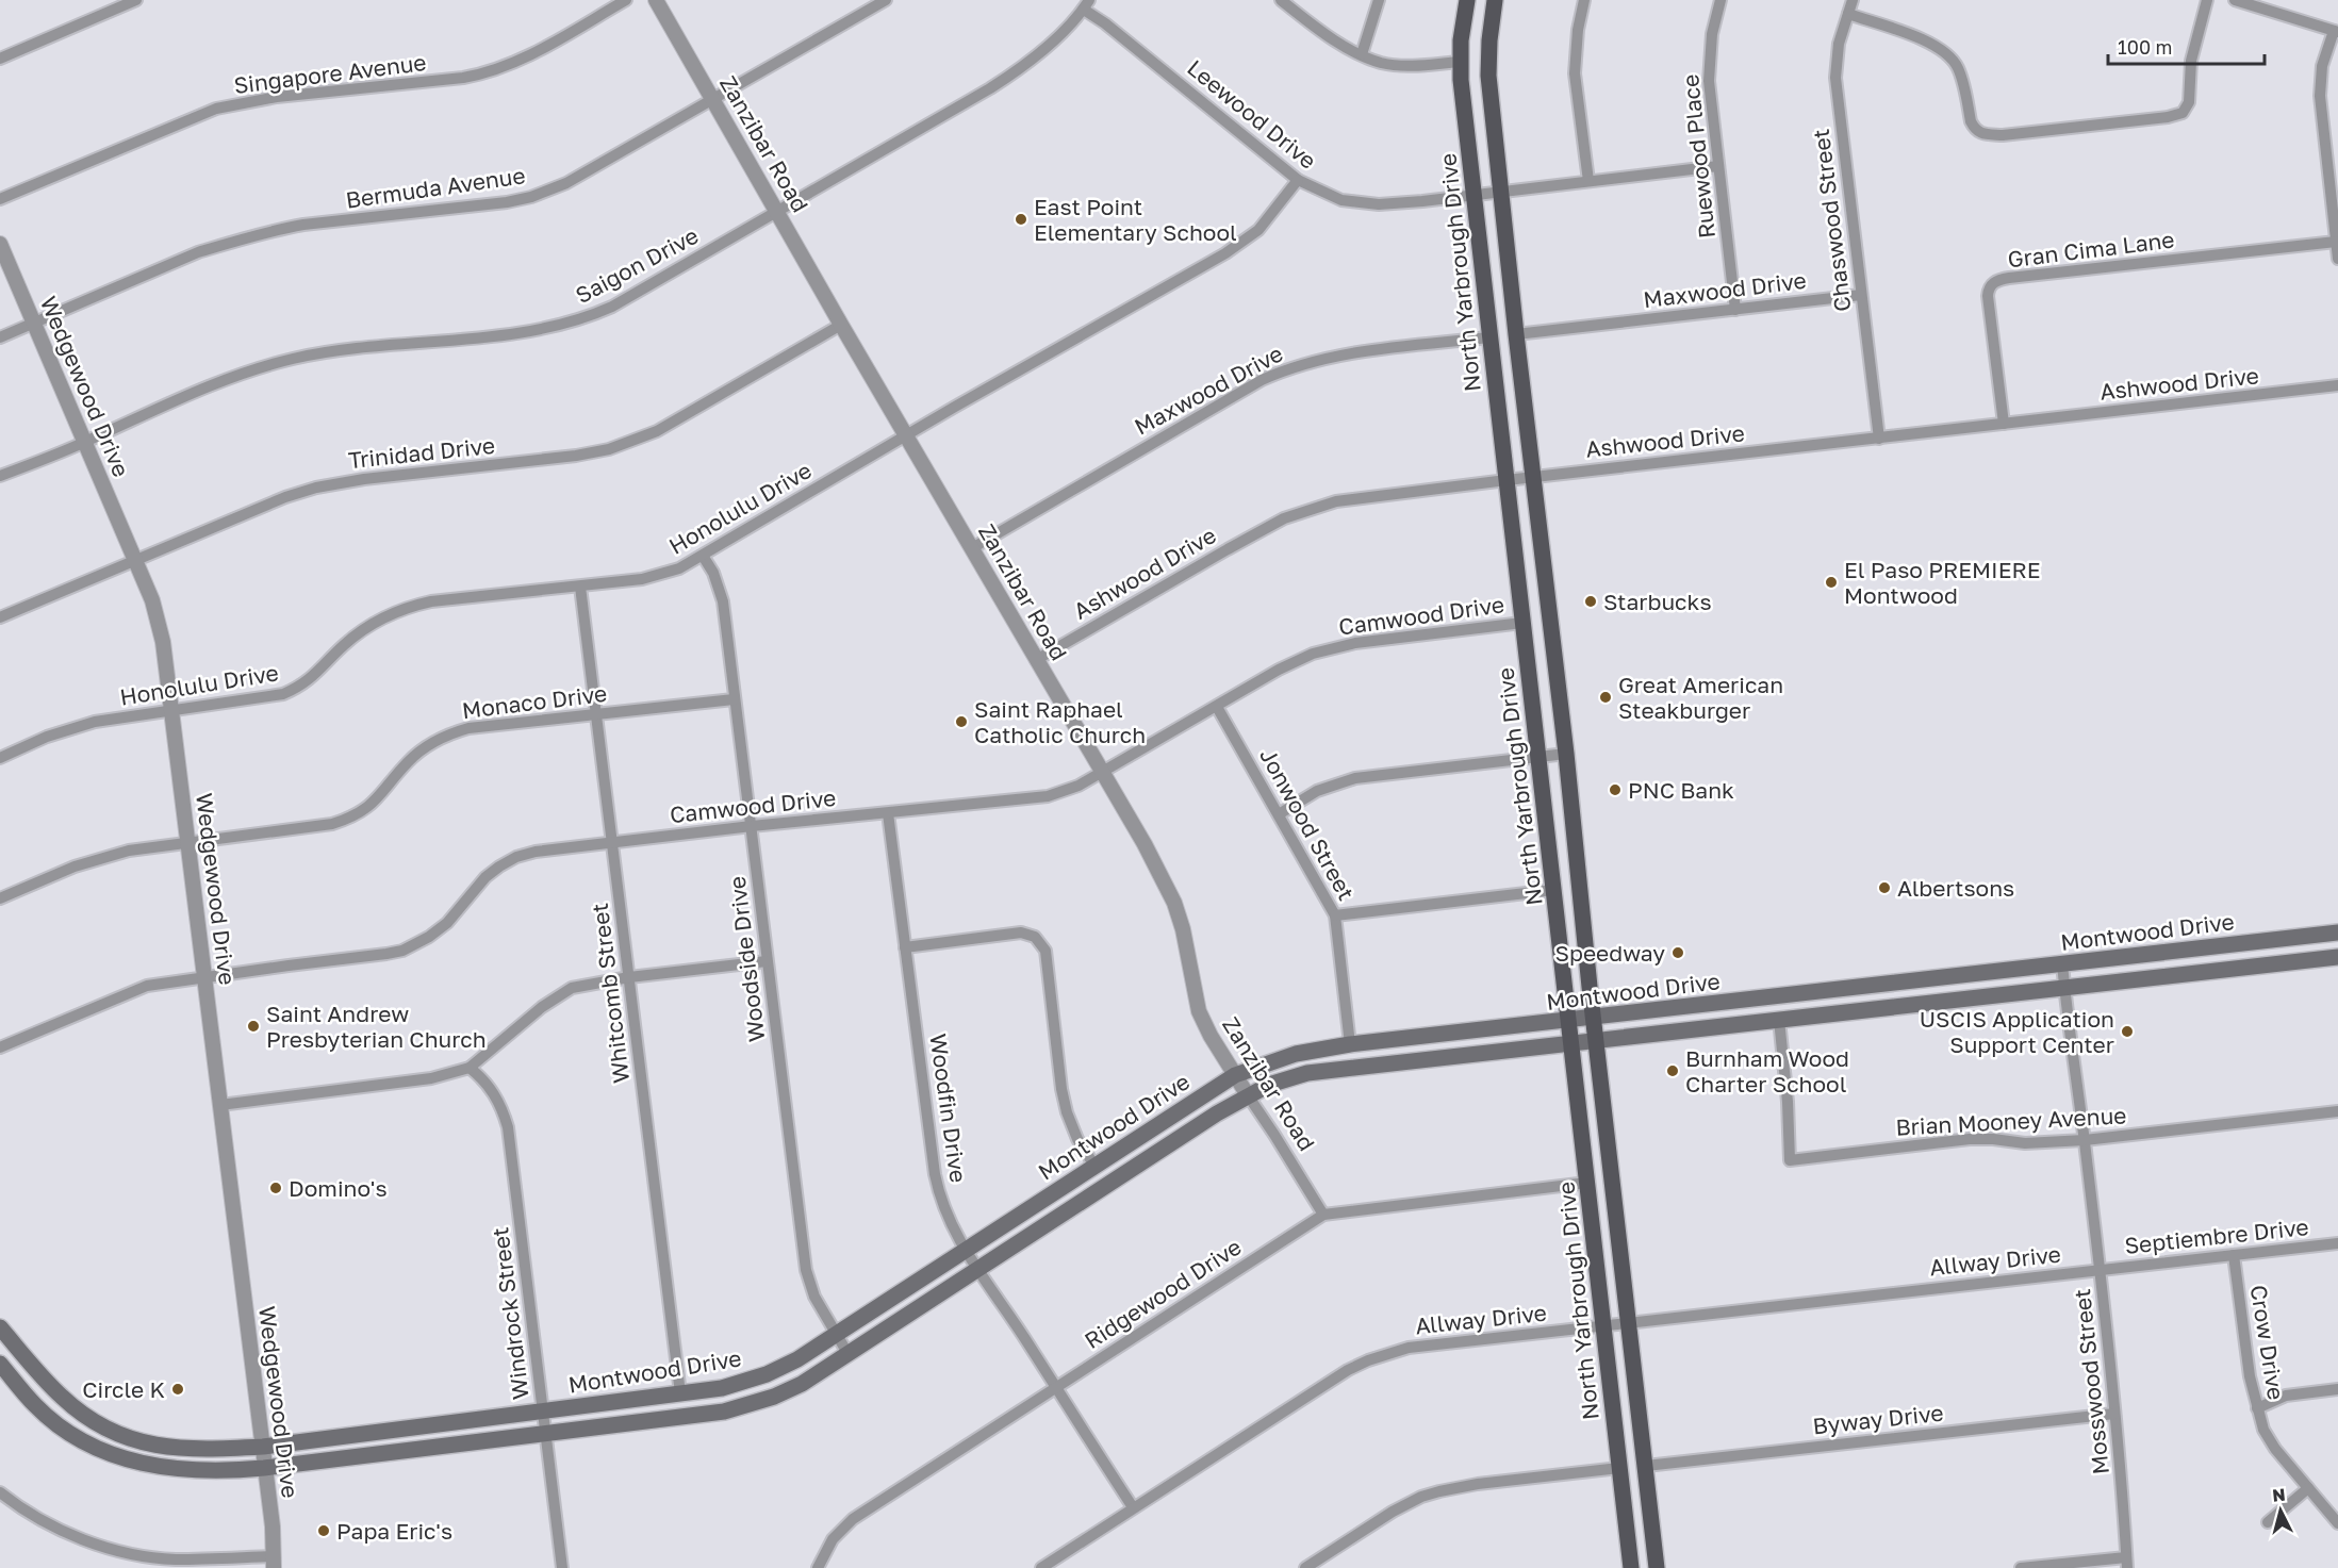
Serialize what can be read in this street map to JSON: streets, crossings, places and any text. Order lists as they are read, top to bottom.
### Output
{
  "streets": {
    "main road": ["North Yarbrough Drive", "Montwood Drive"],
    "street": [
      "Singapore Avenue",
      "Leewood Drive",
      "Zanzibar Road",
      "Ruewood Place",
      "Bermuda Avenue",
      "Chaswood Street",
      "Gran Cima Lane",
      "Saigon Drive",
      "Maxwood Drive",
      "Ashwood Drive",
      "Wedgewood Drive",
      "Trinidad Drive",
      "Honolulu Drive",
      "Camwood Drive",
      "Monaco Drive",
      "Jonwood Street",
      "Woodside Drive",
      "Whitcomb Street",
      "Woodfin Drive",
      "Brian Mooney Avenue",
      "Septiembre Drive",
      "Allway Drive",
      "Ridgewood Drive",
      "Windrock Street",
      "Crow Drive",
      "Mosswood Street",
      "Byway Drive"
    ]
  },
  "crossings": [
    ["Leewood Drive", "Ruewood Place"],
    ["Leewood Drive", "Saigon Drive"],
    ["Leewood Drive", "North Yarbrough Drive"],
    ["Leewood Drive", "Honolulu Drive"],
    ["Zanzibar Road", "Bermuda Avenue"],
    ["Zanzibar Road", "Saigon Drive"],
    ["Zanzibar Road", "Maxwood Drive"],
    ["Zanzibar Road", "Ashwood Drive"],
    ["Zanzibar Road", "Trinidad Drive"],
    ["Zanzibar Road", "Honolulu Drive"],
    ["Zanzibar Road", "Camwood Drive"],
    ["Zanzibar Road", "Montwood Drive"],
    ["Zanzibar Road", "Ridgewood Drive"],
    ["Ruewood Place", "Maxwood Drive"],
    ["Bermuda Avenue", "Wedgewood Drive"],
    ["Chaswood Street", "Maxwood Drive"],
    ["Chaswood Street", "Ashwood Drive"],
    ["Gran Cima Lane", "Ashwood Drive"],
    ["Saigon Drive", "Wedgewood Drive"],
    ["North Yarbrough Drive", "Maxwood Drive"],
    ["North Yarbrough Drive", "Ashwood Drive"],
    ["North Yarbrough Drive", "Camwood Drive"],
    ["North Yarbrough Drive", "Montwood Drive"],
    ["North Yarbrough Drive", "Allway Drive"],
    ["North Yarbrough Drive", "Ridgewood Drive"],
    ["North Yarbrough Drive", "Byway Drive"],
    ["Wedgewood Drive", "Trinidad Drive"],
    ["Wedgewood Drive", "Honolulu Drive"],
    ["Wedgewood Drive", "Camwood Drive"],
    ["Wedgewood Drive", "Monaco Drive"],
    ["Wedgewood Drive", "Montwood Drive"],
    ["Honolulu Drive", "Woodside Drive"],
    ["Honolulu Drive", "Whitcomb Street"],
    ["Camwood Drive", "Jonwood Street"],
    ["Camwood Drive", "Woodside Drive"],
    ["Camwood Drive", "Whitcomb Street"],
    ["Camwood Drive", "Woodfin Drive"],
    ["Monaco Drive", "Woodside Drive"],
    ["Monaco Drive", "Whitcomb Street"],
    ["Jonwood Street", "Montwood Drive"],
    ["Montwood Drive", "Woodside Drive"],
    ["Montwood Drive", "Whitcomb Street"],
    ["Montwood Drive", "Woodfin Drive"],
    ["Montwood Drive", "Brian Mooney Avenue"],
    ["Montwood Drive", "Windrock Street"],
    ["Montwood Drive", "Mosswood Street"],
    ["Woodfin Drive", "Allway Drive"],
    ["Woodfin Drive", "Ridgewood Drive"],
    ["Brian Mooney Avenue", "Mosswood Street"],
    ["Septiembre Drive", "Allway Drive"],
    ["Septiembre Drive", "Crow Drive"],
    ["Septiembre Drive", "Mosswood Street"],
    ["Allway Drive", "Mosswood Street"],
    ["Mosswood Street", "Byway Drive"]
  ],
  "places": [
    "East Point Elementary School",
    "El Paso PREMIERE Montwood",
    "Starbucks",
    "Great American Steakburger",
    "Saint Raphael Catholic Church",
    "PNC Bank",
    "Albertsons",
    "Speedway",
    "Saint Andrew Presbyterian Church",
    "USCIS Application Support Center",
    "Burnham Wood Charter School",
    "Domino's",
    "Circle K",
    "Papa Eric's"
  ],
  "scale_bar": "100 m",
  "north": "top"
}
